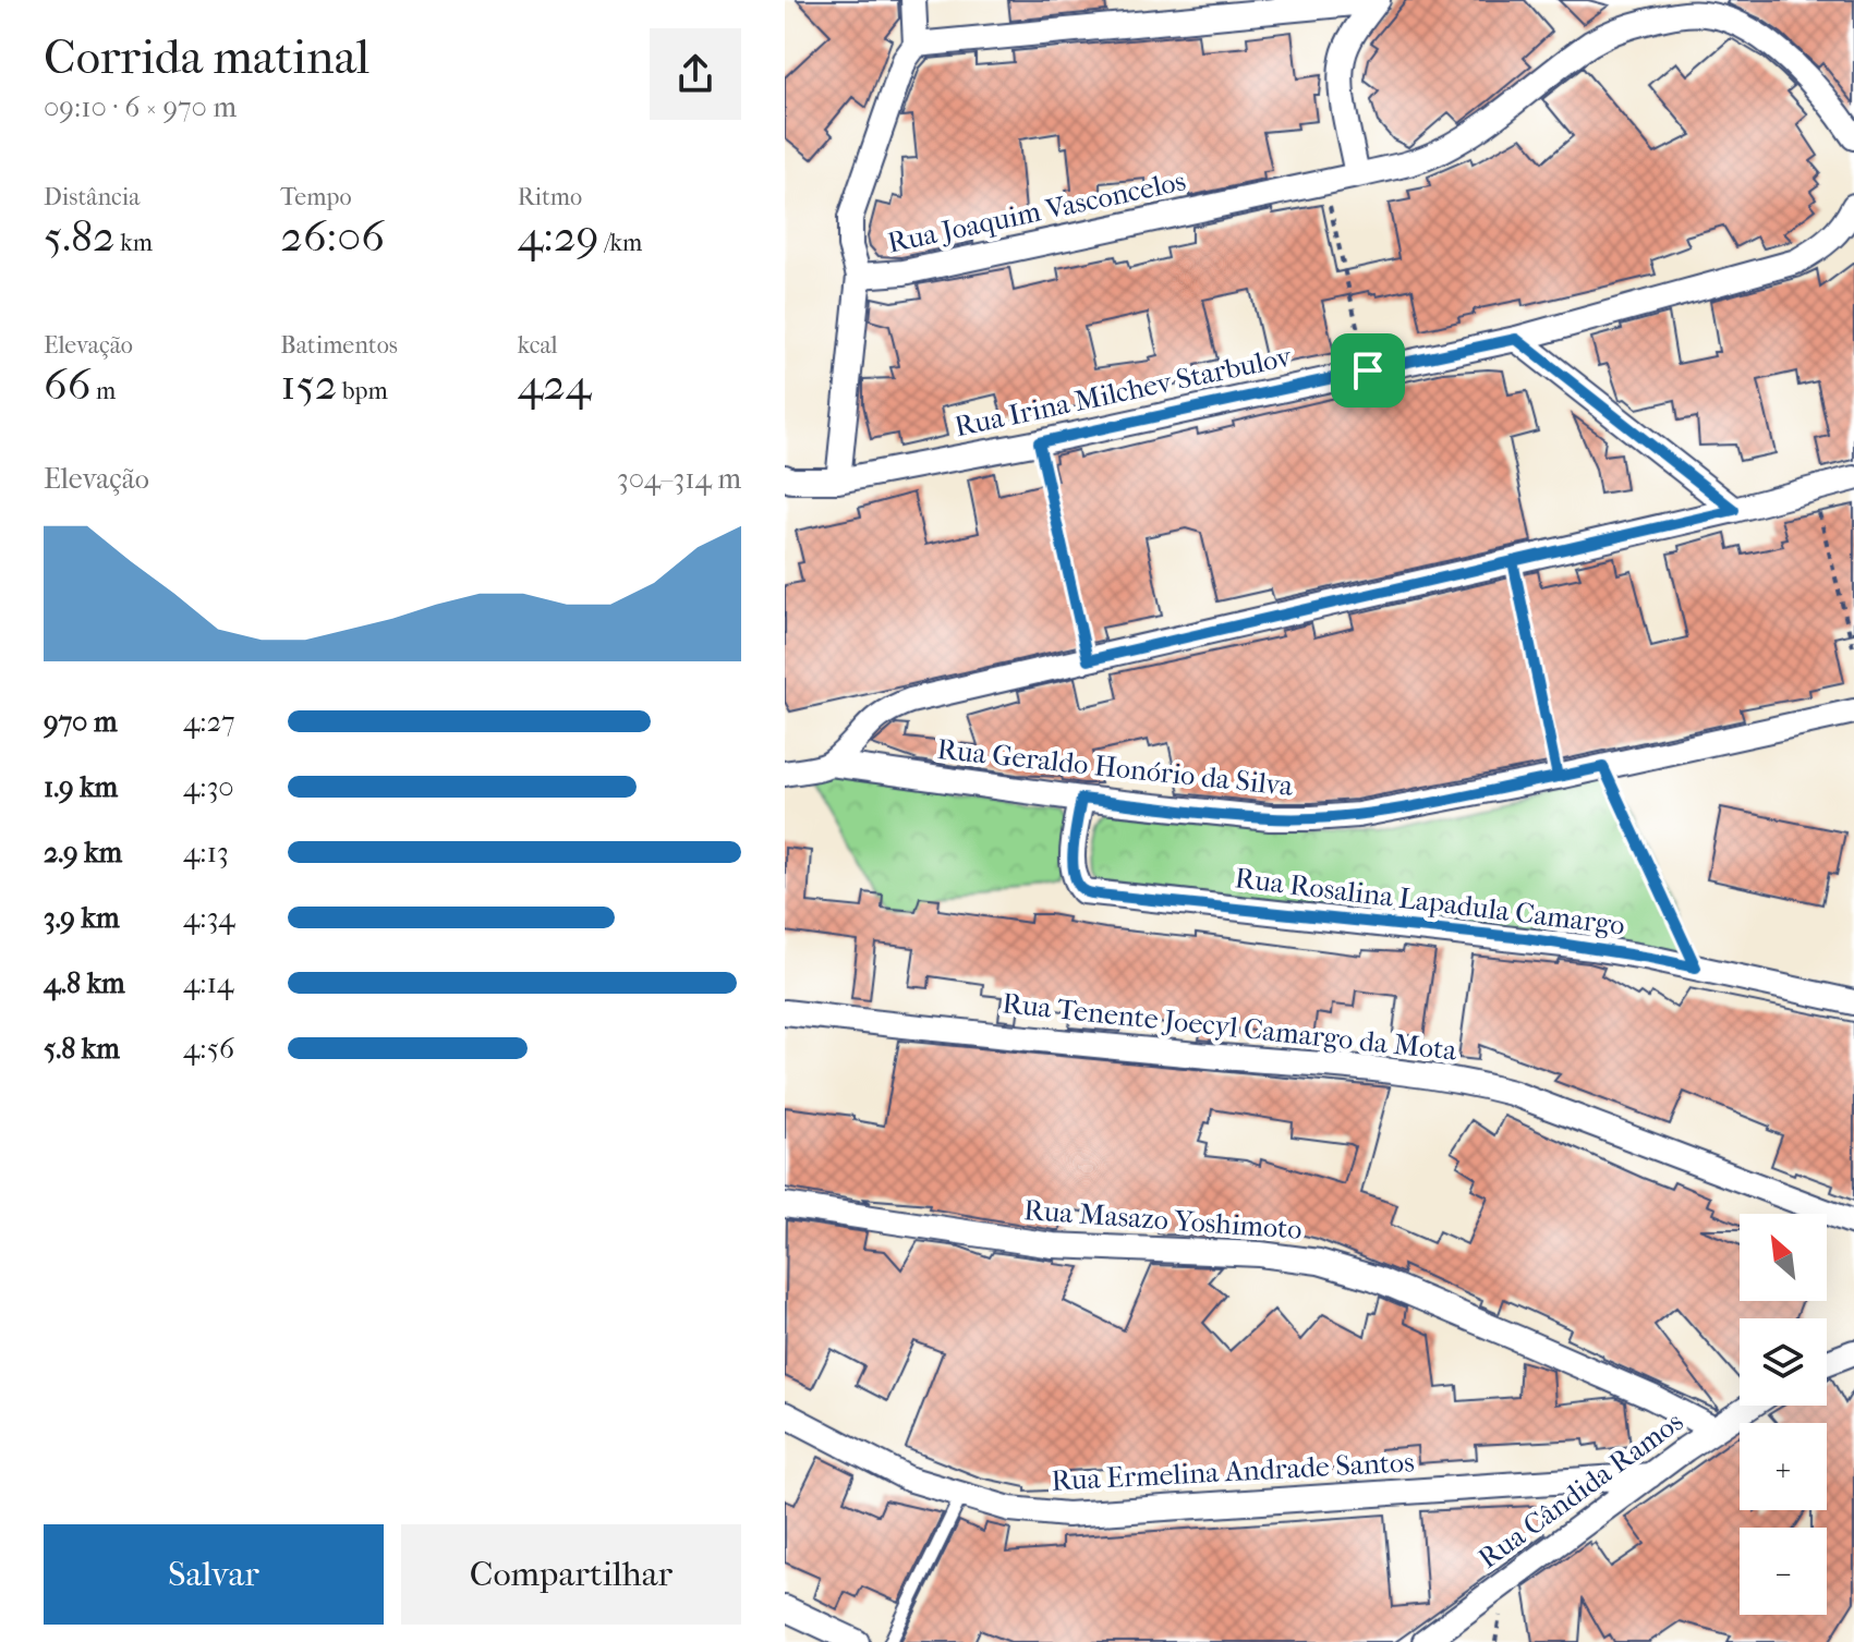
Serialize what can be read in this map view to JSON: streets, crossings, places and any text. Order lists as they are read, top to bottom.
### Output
{
  "streets": {
    "street": [
      "Rua Joaquim Vasconcelos",
      "Rua Irina Milchev Starbulov",
      "Rua Geraldo Honório da Silva",
      "Rua Rosalina Lapadula Camargo",
      "Rua Tenente Joecyl Camargo da Mota",
      "Rua Masazo Yoshimoto",
      "Rua Ermelina Andrade Santos",
      "Rua Cândida Ramos"
    ]
  },
  "crossings": [
    ["Rua Geraldo Honório da Silva", "Rua Rosalina Lapadula Camargo"],
    ["Rua Masazo Yoshimoto", "Rua Cândida Ramos"],
    ["Rua Ermelina Andrade Santos", "Rua Cândida Ramos"]
  ],
  "north": "top left",
  "page": {
    "heading": ["Corrida matinal", "09:10 · 6 × 970 m"],
    "stats": [
      ["Distância", "5.82 km"],
      ["Tempo", "26:06"],
      ["Ritmo", "4:29 /km"],
      ["Elevação", "66 m"],
      ["Batimentos", "152 bpm"],
      ["kcal", "424"]
    ],
    "chart": ["Elevação", "304–314 m"],
    "list": [
      {
        "name": "970 m",
        "note": "4:27"
      },
      {
        "name": "1.9 km",
        "note": "4:30"
      },
      {
        "name": "2.9 km",
        "note": "4:13"
      },
      {
        "name": "3.9 km",
        "note": "4:34"
      },
      {
        "name": "4.8 km",
        "note": "4:14"
      },
      {
        "name": "5.8 km",
        "note": "4:56"
      }
    ],
    "map_buttons": ["+", "−"],
    "buttons": ["Salvar", "Compartilhar"]
  }
}
